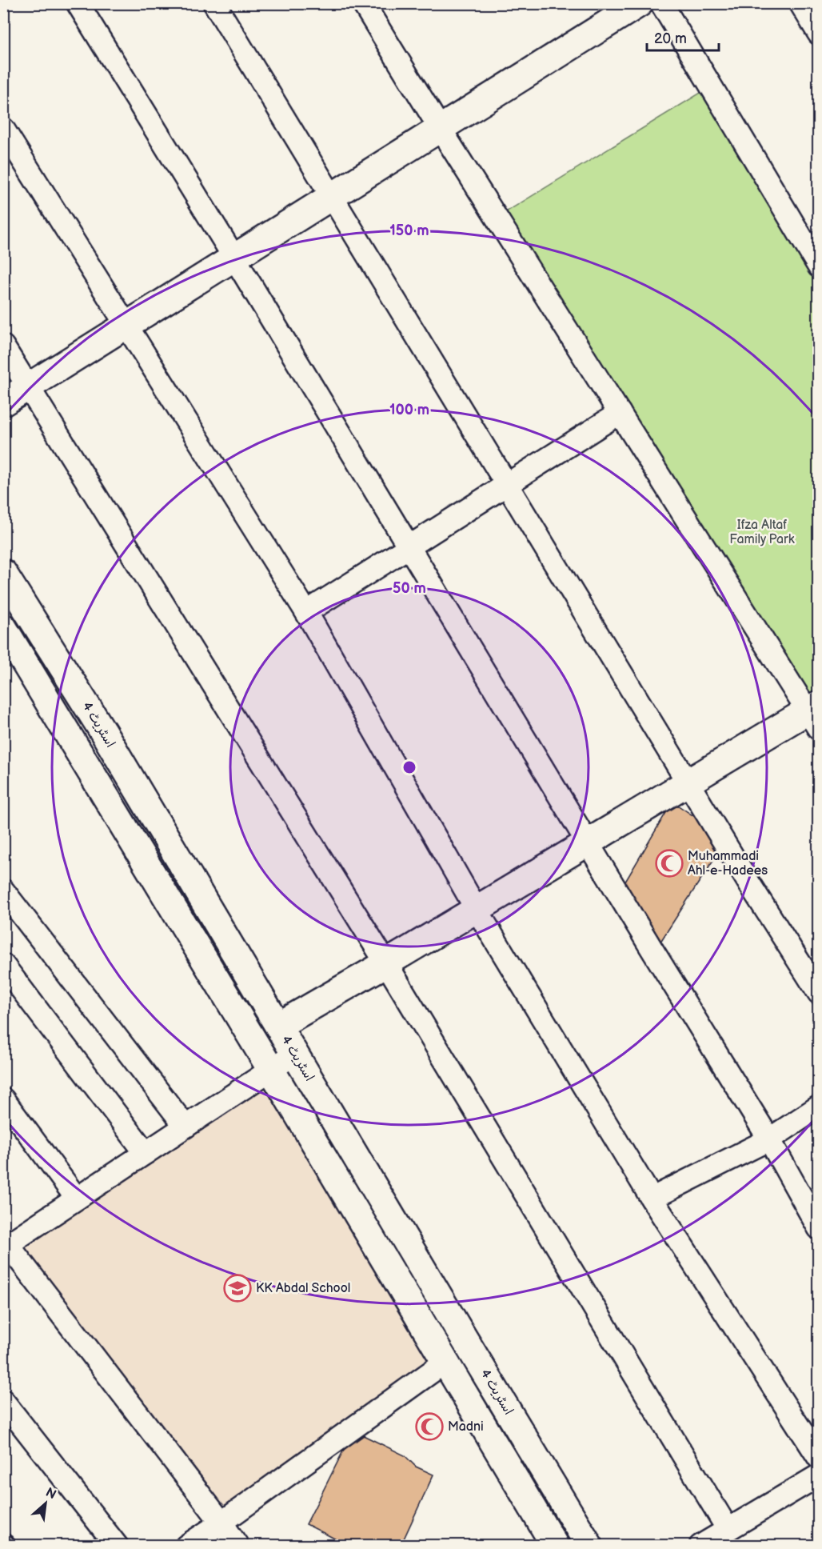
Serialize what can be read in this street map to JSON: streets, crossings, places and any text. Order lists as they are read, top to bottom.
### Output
{
  "streets": {
    "main road": ["اسٹریٹ 4"]
  },
  "parks": ["Ifza Altaf Family Park"],
  "places": {
    "mosque": ["Muhammadi Ahl-e-Hadees", "Madni"],
    "school or university": ["KK Abdal School"]
  },
  "scale_bar": "20 m",
  "north": "top right",
  "rings": ["150 m", "100 m", "50 m"]
}
